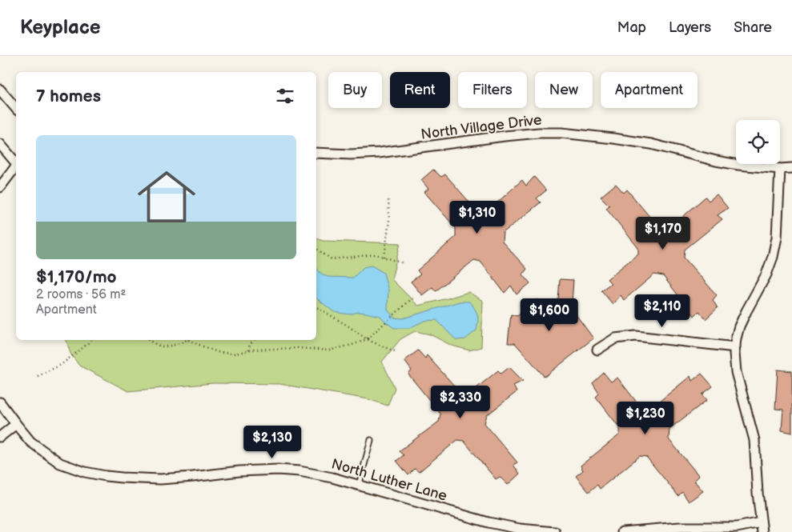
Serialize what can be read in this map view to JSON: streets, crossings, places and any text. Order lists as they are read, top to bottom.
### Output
{
  "streets": {
    "street": ["North Village Drive", "North Luther Lane"]
  },
  "page": {
    "header": "Keyplace",
    "nav": ["Map", "Layers", "Share"],
    "chip": [
      "Buy",
      "Rent",
      "Filters",
      "New",
      "Apartment"
    ],
    "heading": "7 homes",
    "list": [
      {
        "name": "$1,170/mo",
        "note": "2 rooms · 56 m² · Apartment"
      }
    ],
    "price": [
      "$1,310",
      "$1,170",
      "$2,110",
      "$1,600",
      "$2,330",
      "$1,230",
      "$2,130"
    ]
  }
}
